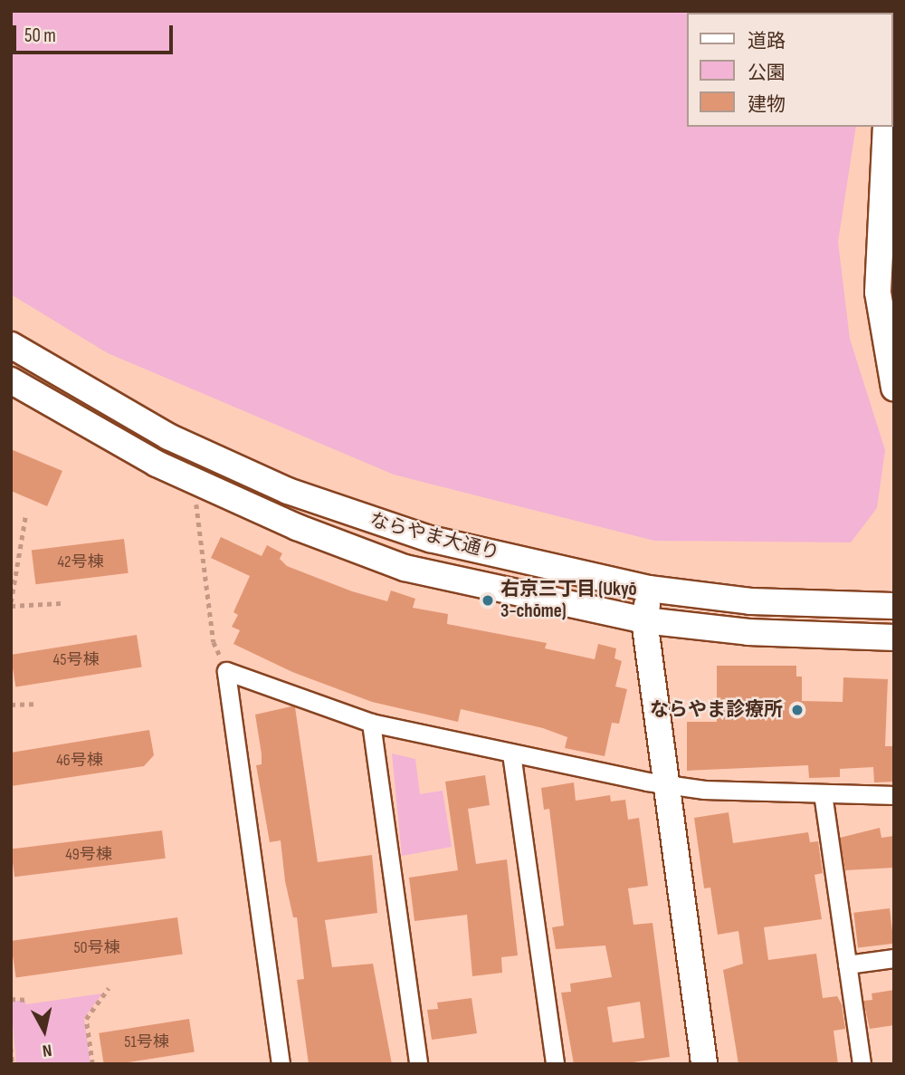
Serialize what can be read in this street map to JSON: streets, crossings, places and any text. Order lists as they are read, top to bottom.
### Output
{
  "streets": {
    "street": ["ならやま大通り"]
  },
  "places": ["右京三丁目 (Ukyō 3-chōme)", "ならやま診療所"],
  "house_numbers": [
    "42号棟",
    "45号棟",
    "46号棟",
    "49号棟",
    "50号棟",
    "51号棟"
  ],
  "legend": ["道路", "公園", "建物"],
  "scale_bar": "50 m",
  "north": "bottom"
}
